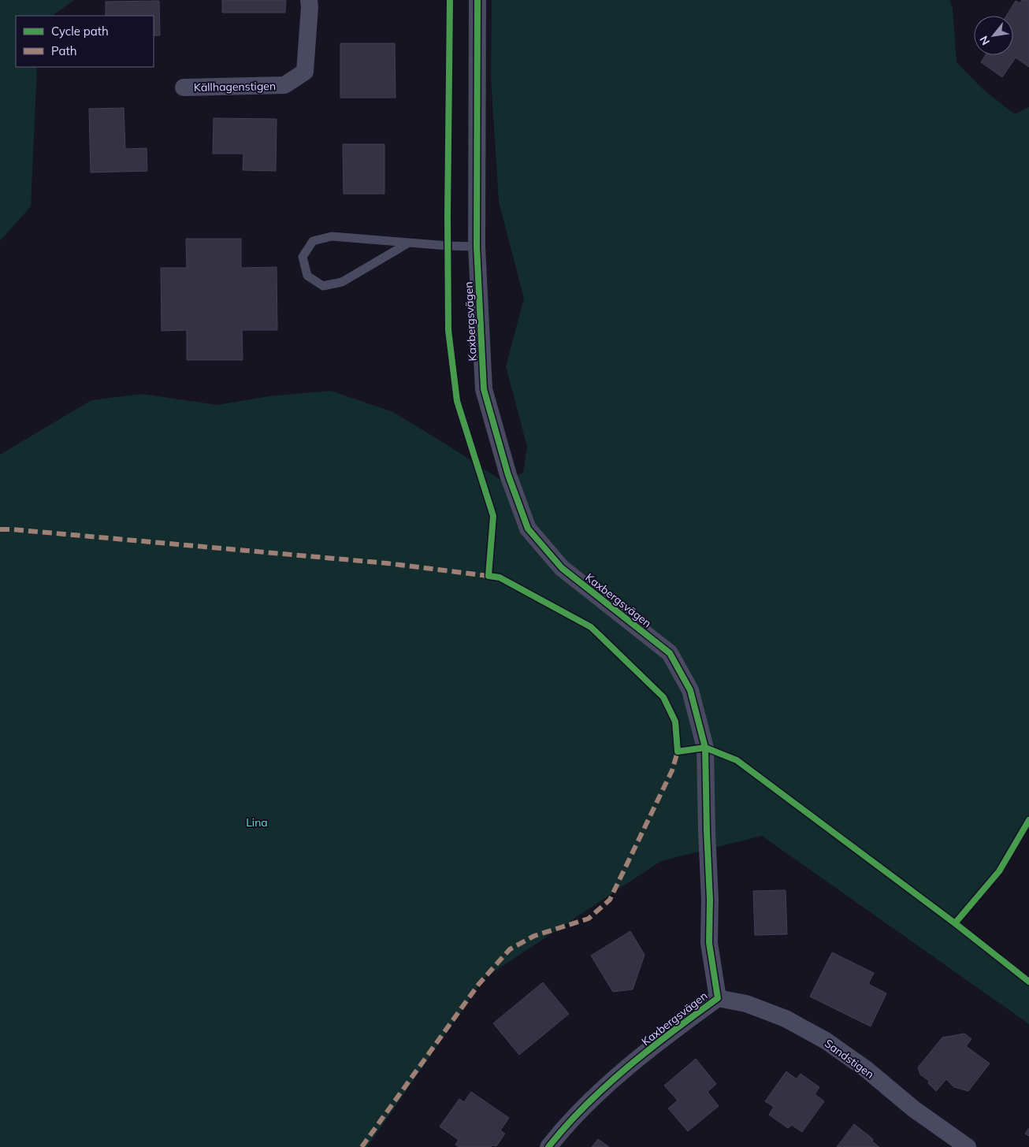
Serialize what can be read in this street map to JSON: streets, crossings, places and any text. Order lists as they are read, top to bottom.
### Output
{
  "streets": {
    "street": ["Källhagenstigen", "Kaxbergsvägen", "Sandstigen"]
  },
  "crossings": [
    ["Kaxbergsvägen", "Sandstigen"]
  ],
  "parks": ["Lina"],
  "legend": ["Cycle path", "Path"],
  "north": "bottom left"
}
